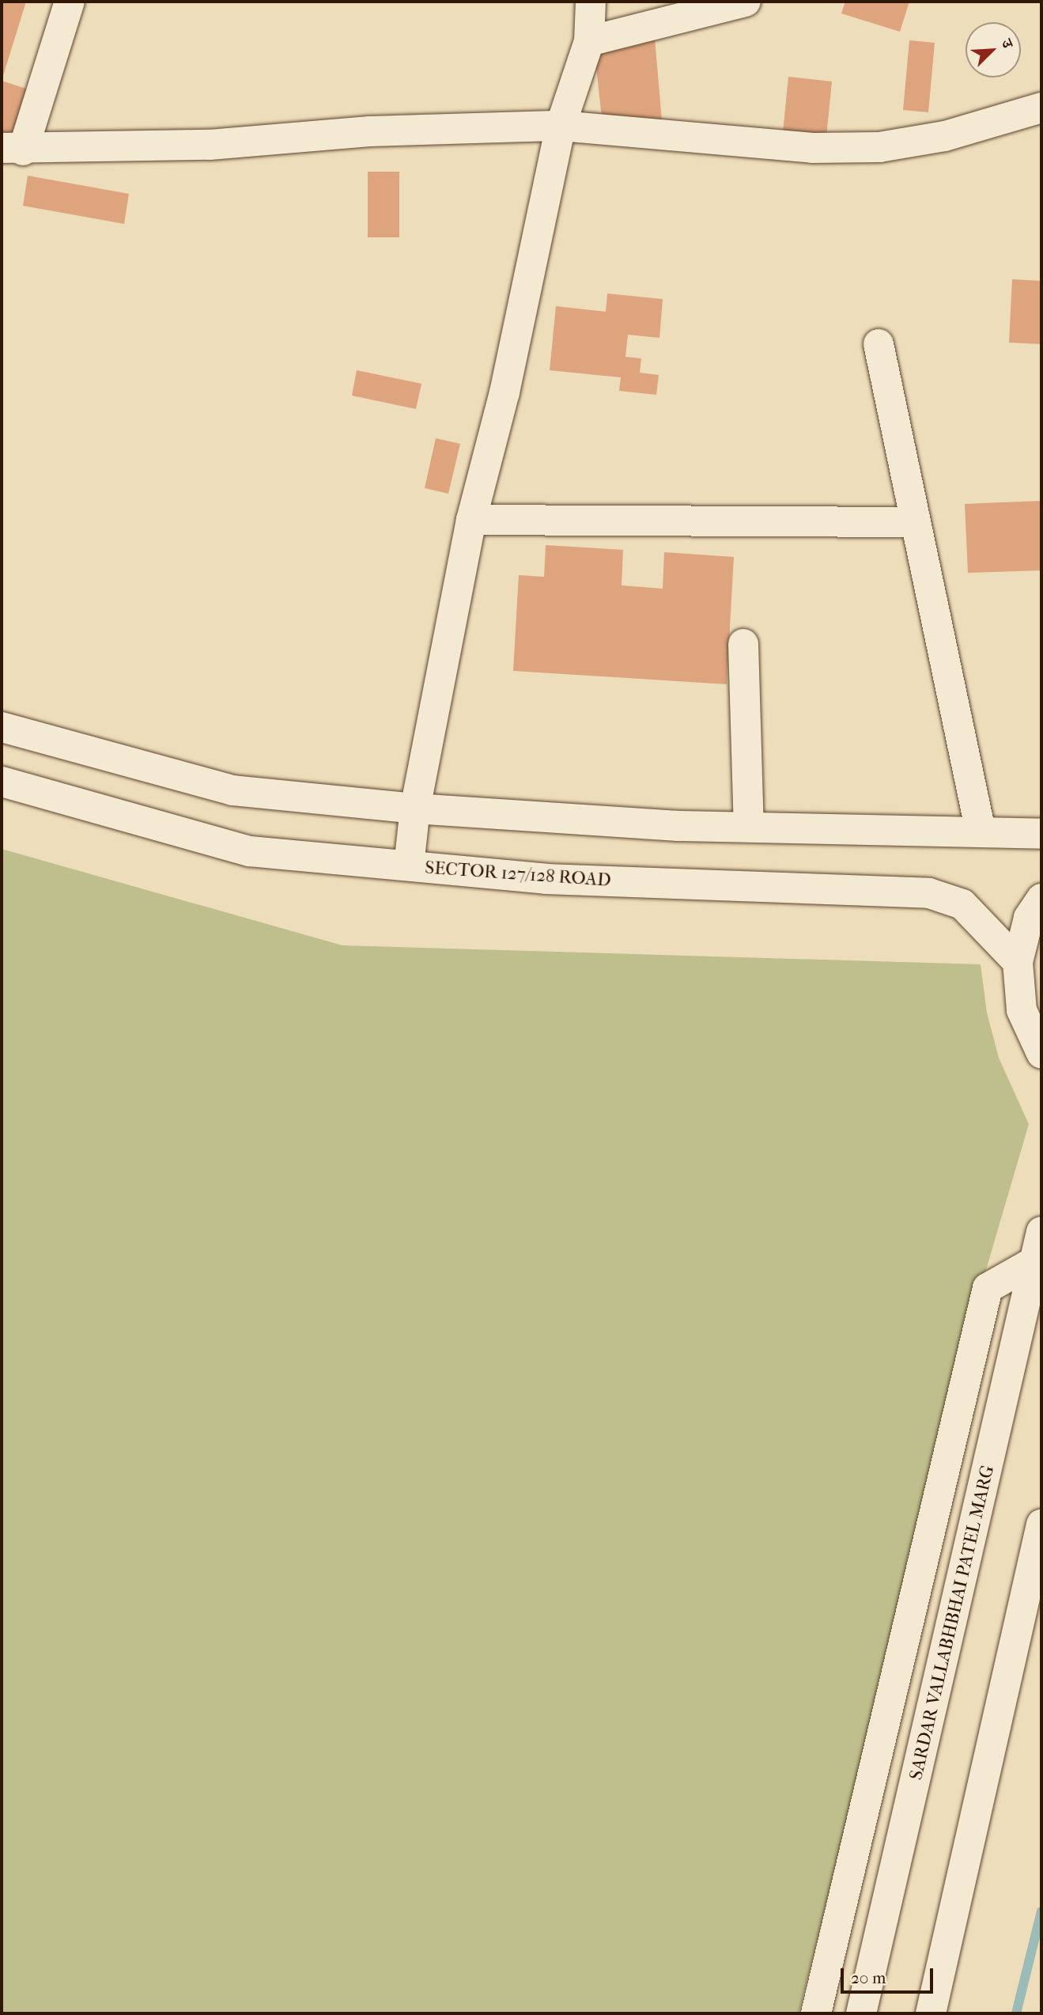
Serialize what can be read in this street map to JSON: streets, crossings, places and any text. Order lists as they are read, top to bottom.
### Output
{
  "streets": {
    "street": ["SECTOR 127/128 ROAD", "SARDAR VALLABHBHAI PATEL MARG"]
  },
  "scale_bar": "20 m",
  "north": "top right"
}
